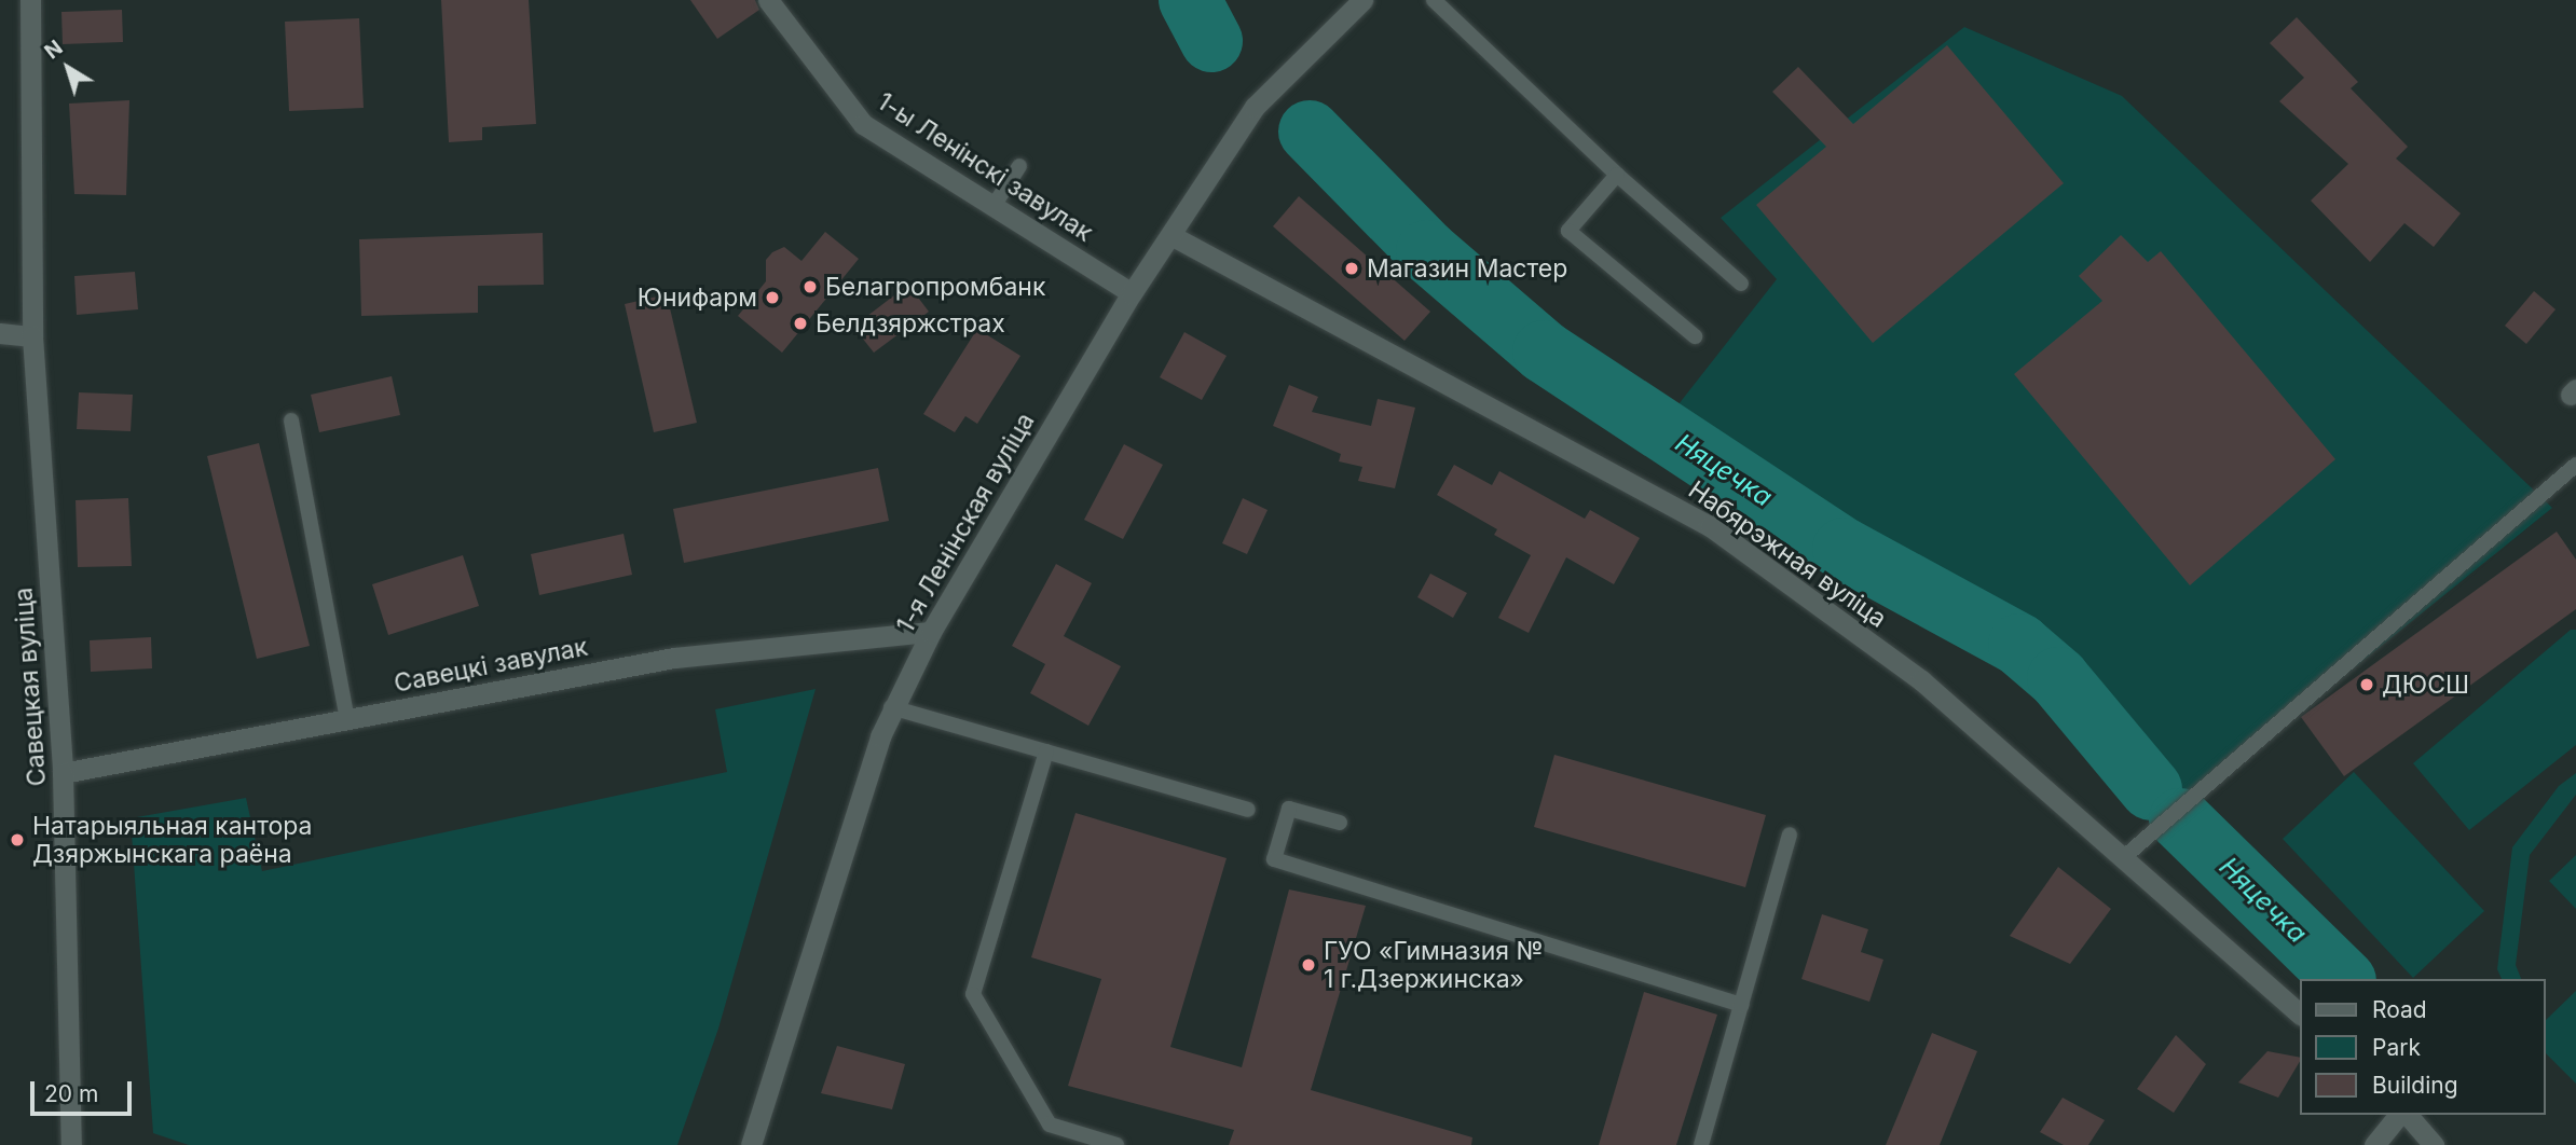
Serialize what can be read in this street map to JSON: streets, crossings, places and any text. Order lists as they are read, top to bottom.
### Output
{
  "streets": {
    "street": [
      "1-ы Ленінскі завулак",
      "1-я Ленінская вуліца",
      "Набярэжная вуліца",
      "Савецкі завулак",
      "Савецкая вуліца"
    ]
  },
  "crossings": [
    ["1-ы Ленінскі завулак", "1-я Ленінская вуліца"],
    ["1-я Ленінская вуліца", "Набярэжная вуліца"],
    ["1-я Ленінская вуліца", "Савецкі завулак"],
    ["Савецкі завулак", "Савецкая вуліца"]
  ],
  "water": ["Няцечка"],
  "places": [
    "Магазин Мастер",
    "Белагропромбанк",
    "Юнифарм",
    "Белдзяржстрах",
    "ДЮСШ",
    "Натарыяльная кантора Дзяржынскага раёна",
    "ГУО «Гимназия № 1 г.Дзержинска»"
  ],
  "legend": ["Road", "Park", "Building"],
  "scale_bar": "20 m",
  "north": "top left"
}
